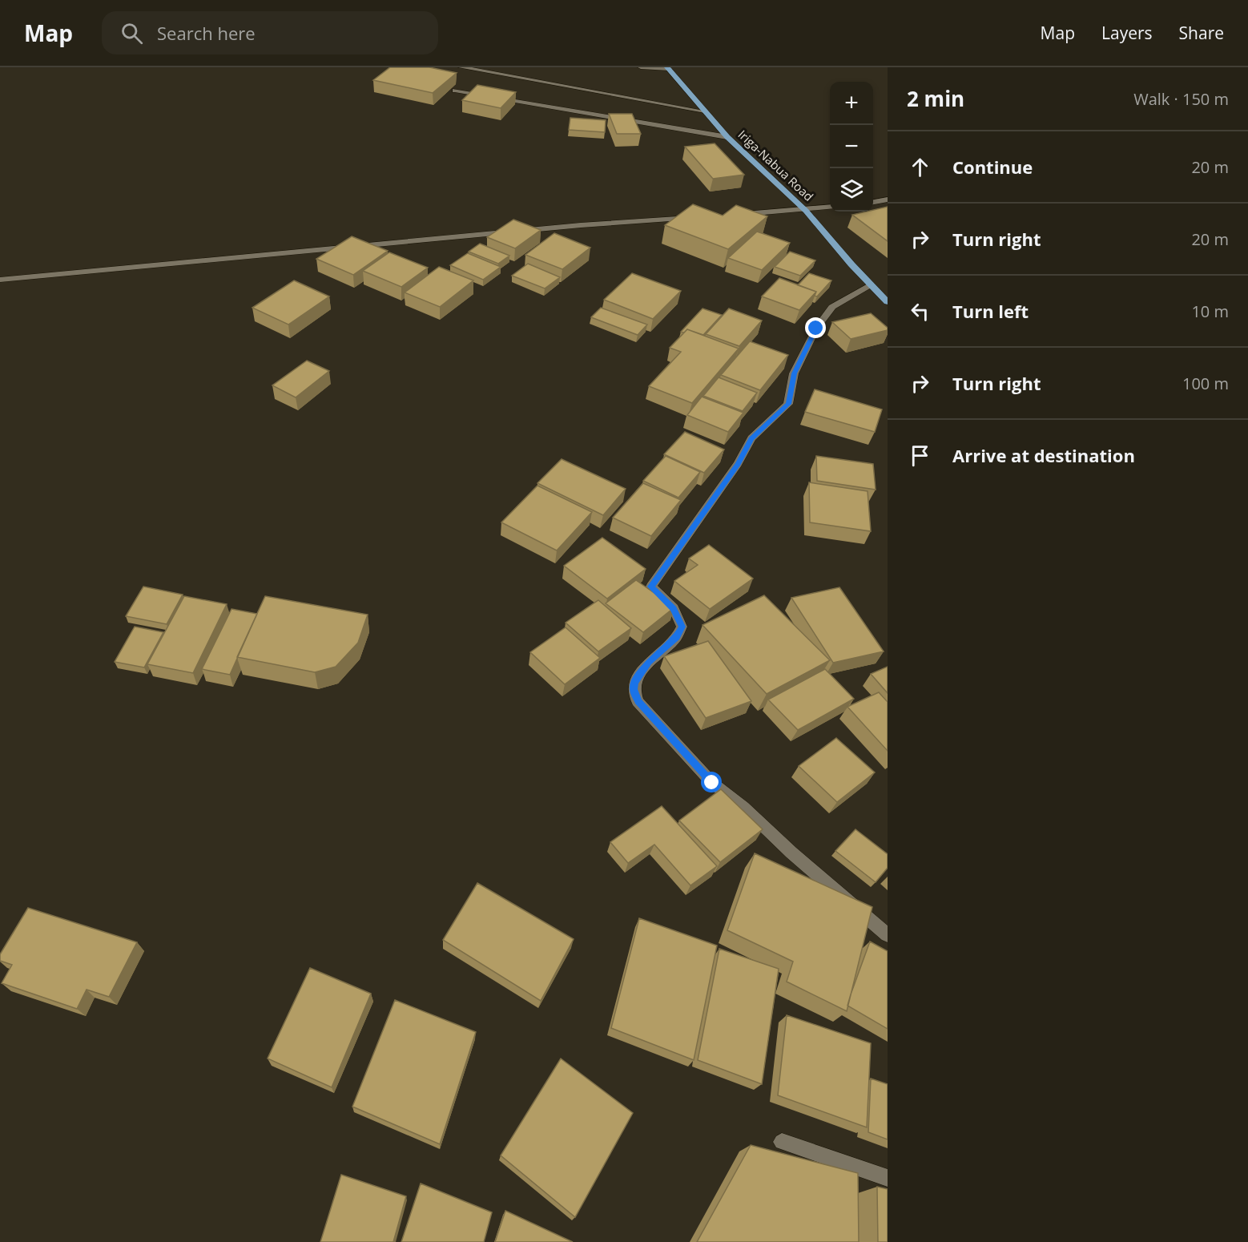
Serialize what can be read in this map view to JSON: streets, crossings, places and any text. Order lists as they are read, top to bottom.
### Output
{
  "streets": {
    "main road": ["Iriga-Nabua Road"]
  },
  "page": {
    "header": "Map",
    "search": "Search here",
    "nav": ["Map", "Layers", "Share"],
    "heading": ["2 min", "Walk · 150 m"],
    "map_buttons": ["+", "−"],
    "list": [
      ["Continue", "20 m"],
      ["Turn right", "20 m"],
      ["Turn left", "10 m"],
      ["Turn right", "100 m"],
      "Arrive at destination"
    ]
  }
}
